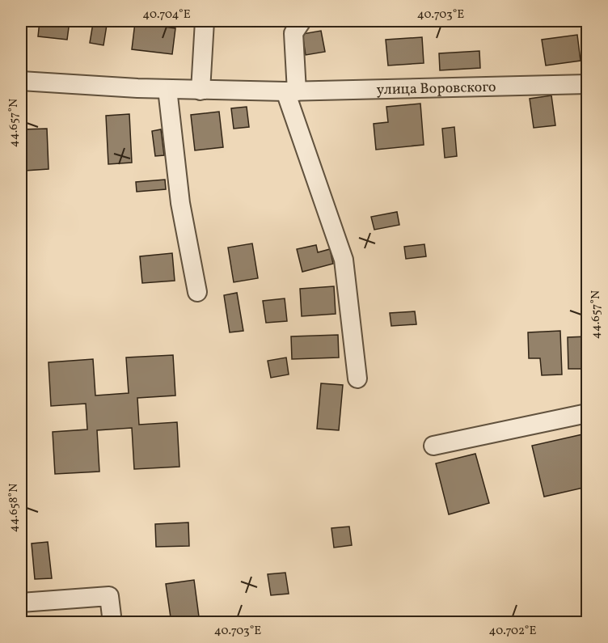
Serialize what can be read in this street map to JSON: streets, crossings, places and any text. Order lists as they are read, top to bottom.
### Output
{
  "streets": {
    "street": ["улица Воровского"]
  },
  "coordinates": [
    "40.704°E",
    "40.703°E",
    "44.657°N",
    "44.658°N",
    "40.702°E"
  ]
}
